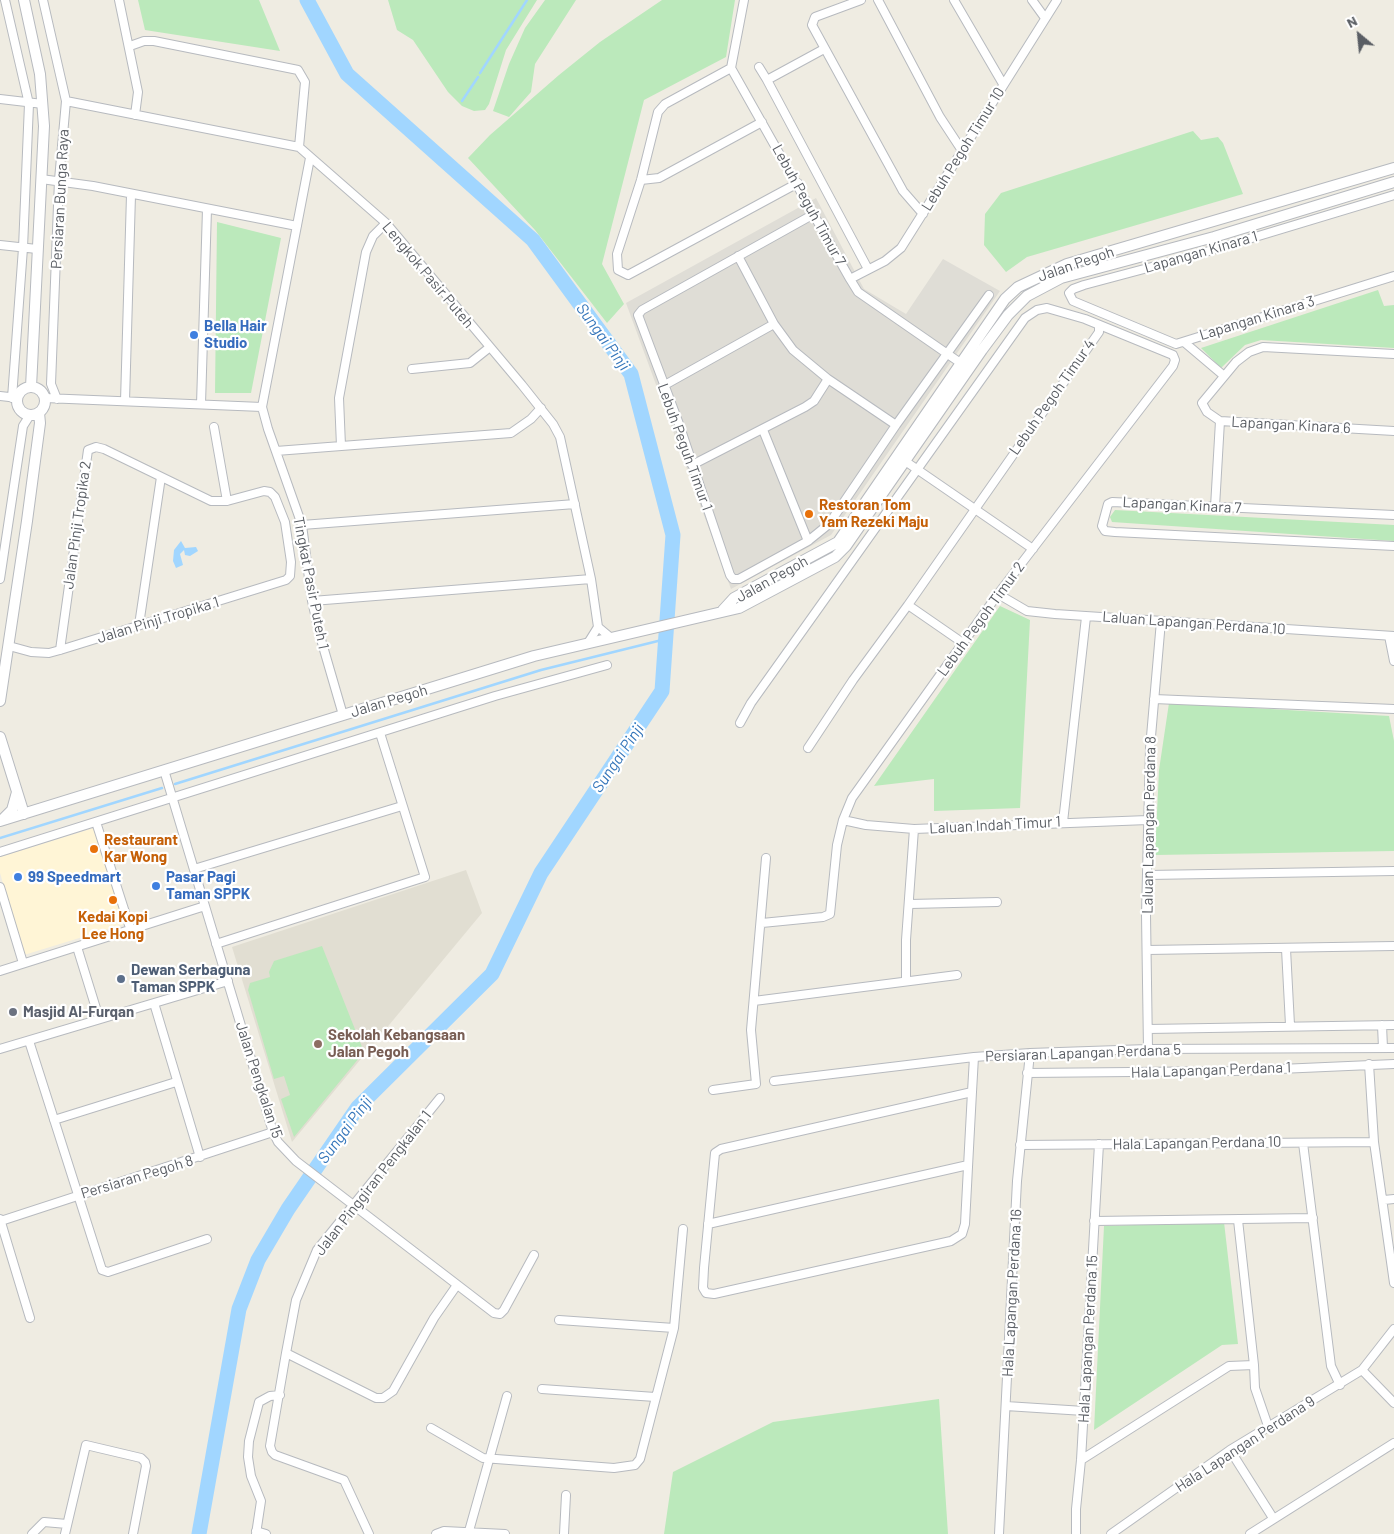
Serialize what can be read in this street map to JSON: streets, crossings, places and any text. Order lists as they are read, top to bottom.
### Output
{
  "streets": {
    "street": [
      "Lebuh Pegoh Timur 10",
      "Persiaran Bunga Raya",
      "Lebuh Peguh Timur 7",
      "Lapangan Kinara 1",
      "Jalan Pegoh",
      "Lengkok Pasir Puteh",
      "Lapangan Kinara 3",
      "Lebuh Pegoh Timur 4",
      "Lapangan Kinara 6",
      "Lebuh Peguh Timur 1",
      "Lapangan Kinara 7",
      "Jalan Pinji Tropika 2",
      "Tingkat Pasir Puteh 1",
      "Lebuh Pegoh Timur 2",
      "Jalan Pinji Tropika 1",
      "Laluan Lapangan Perdana 10",
      "Laluan Indah Timur 1",
      "Laluan Lapangan Perdana 8",
      "Persiaran Lapangan Perdana 5",
      "Hala Lapangan Perdana 1",
      "Jalan Pengkalan 15",
      "Hala Lapangan Perdana 10",
      "Persiaran Pegoh 8",
      "Jalan Pinggiran Pengkalan 1",
      "Hala Lapangan Perdana 16",
      "Hala Lapangan Perdana 15",
      "Hala Lapangan Perdana 9"
    ]
  },
  "crossings": [
    ["Lebuh Pegoh Timur 10", "Lebuh Peguh Timur 7"],
    ["Lebuh Peguh Timur 7", "Jalan Pegoh"],
    ["Lapangan Kinara 1", "Lapangan Kinara 3"],
    ["Jalan Pegoh", "Tingkat Pasir Puteh 1"],
    ["Jalan Pegoh", "Jalan Pengkalan 15"],
    ["Lengkok Pasir Puteh", "Tingkat Pasir Puteh 1"],
    ["Lebuh Pegoh Timur 4", "Lebuh Pegoh Timur 2"],
    ["Jalan Pinji Tropika 2", "Jalan Pinji Tropika 1"],
    ["Lebuh Pegoh Timur 2", "Laluan Lapangan Perdana 10"],
    ["Lebuh Pegoh Timur 2", "Laluan Indah Timur 1"],
    ["Laluan Lapangan Perdana 10", "Laluan Lapangan Perdana 8"],
    ["Laluan Indah Timur 1", "Laluan Lapangan Perdana 8"],
    ["Laluan Lapangan Perdana 8", "Persiaran Lapangan Perdana 5"],
    ["Persiaran Lapangan Perdana 5", "Hala Lapangan Perdana 16"],
    ["Hala Lapangan Perdana 1", "Hala Lapangan Perdana 16"],
    ["Jalan Pengkalan 15", "Persiaran Pegoh 8"],
    ["Jalan Pengkalan 15", "Jalan Pinggiran Pengkalan 1"],
    ["Hala Lapangan Perdana 10", "Hala Lapangan Perdana 16"],
    ["Hala Lapangan Perdana 10", "Hala Lapangan Perdana 15"]
  ],
  "water": ["Sungai Pinji"],
  "places": [
    "Bella Hair Studio",
    "Restoran Tom Yam Rezeki Maju",
    "Restaurant Kar Wong",
    "99 Speedmart",
    "Pasar Pagi Taman SPPK",
    "Kedai Kopi Lee Hong",
    "Dewan Serbaguna Taman SPPK",
    "Masjid Al-Furqan",
    "Sekolah Kebangsaan Jalan Pegoh"
  ],
  "north": "top left"
}
